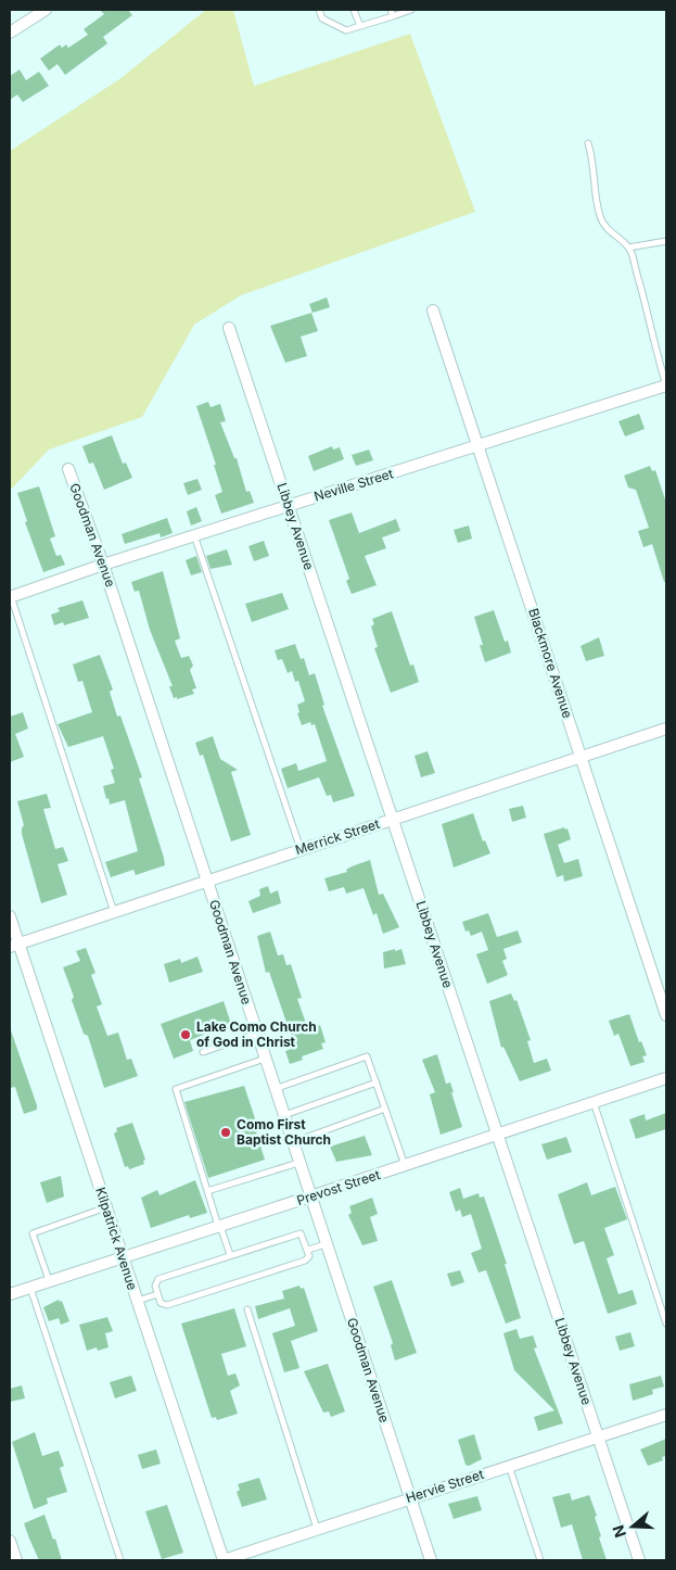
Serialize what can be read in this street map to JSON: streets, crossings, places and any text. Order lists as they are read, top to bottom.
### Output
{
  "streets": {
    "street": [
      "Neville Street",
      "Libbey Avenue",
      "Goodman Avenue",
      "Blackmore Avenue",
      "Merrick Street",
      "Prevost Street",
      "Kilpatrick Avenue",
      "Hervie Street"
    ]
  },
  "crossings": [
    ["Neville Street", "Libbey Avenue"],
    ["Neville Street", "Goodman Avenue"],
    ["Neville Street", "Blackmore Avenue"],
    ["Libbey Avenue", "Merrick Street"],
    ["Libbey Avenue", "Prevost Street"],
    ["Libbey Avenue", "Hervie Street"],
    ["Goodman Avenue", "Merrick Street"],
    ["Goodman Avenue", "Prevost Street"],
    ["Goodman Avenue", "Hervie Street"],
    ["Blackmore Avenue", "Merrick Street"],
    ["Merrick Street", "Kilpatrick Avenue"],
    ["Prevost Street", "Kilpatrick Avenue"],
    ["Kilpatrick Avenue", "Hervie Street"]
  ],
  "places": ["Lake Como Church of God in Christ", "Como First Baptist Church"],
  "north": "left"
}
